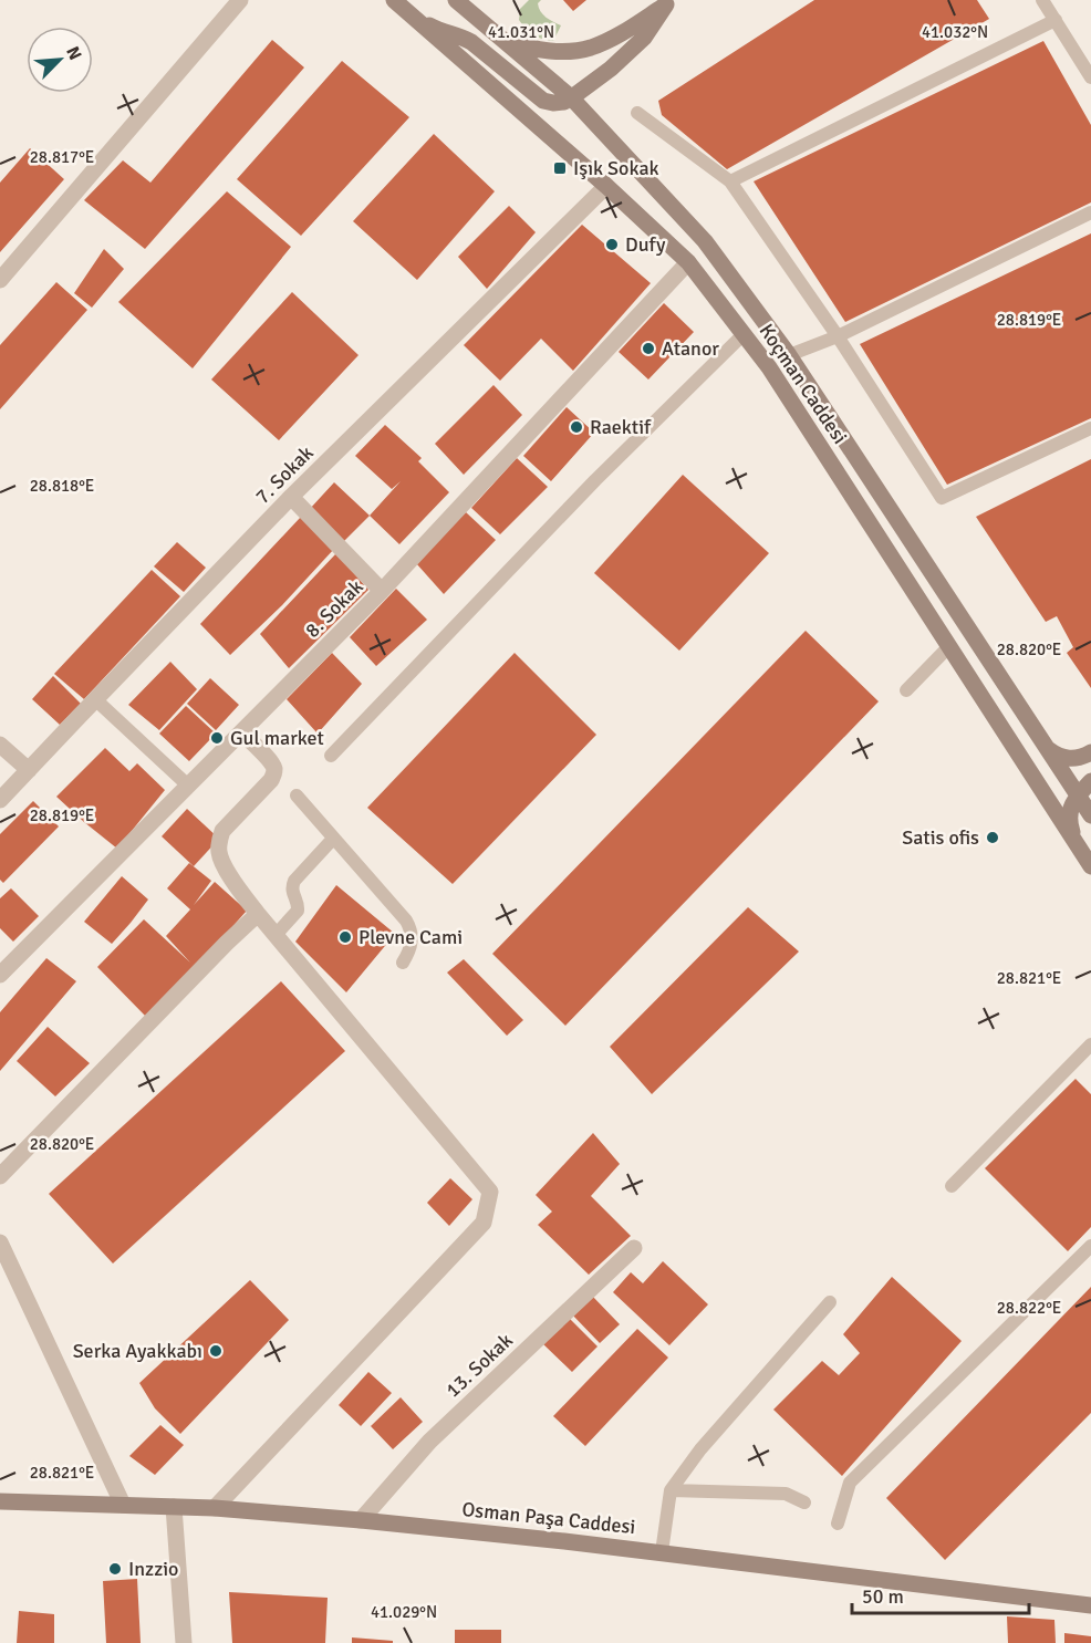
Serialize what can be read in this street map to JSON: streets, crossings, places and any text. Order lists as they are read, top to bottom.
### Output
{
  "streets": {
    "main road": ["Koçman Caddesi", "Osman Paşa Caddesi"],
    "street": ["7. Sokak", "8. Sokak", "13. Sokak"]
  },
  "crossings": [
    ["Koçman Caddesi", "7. Sokak"],
    ["Koçman Caddesi", "8. Sokak"],
    ["13. Sokak", "Osman Paşa Caddesi"]
  ],
  "places": {
    "transit": ["Işık Sokak"],
    "other": [
      "Dufy",
      "Atanor",
      "Raektif",
      "Gul market",
      "Satis ofis",
      "Plevne Cami",
      "Serka Ayakkabı",
      "Inzzio"
    ]
  },
  "scale_bar": "50 m",
  "north": "top right",
  "coordinates": [
    "41.031°N",
    "41.032°N",
    "28.817°E",
    "28.819°E",
    "28.818°E",
    "28.820°E",
    "28.821°E",
    "28.822°E",
    "41.029°N"
  ]
}
